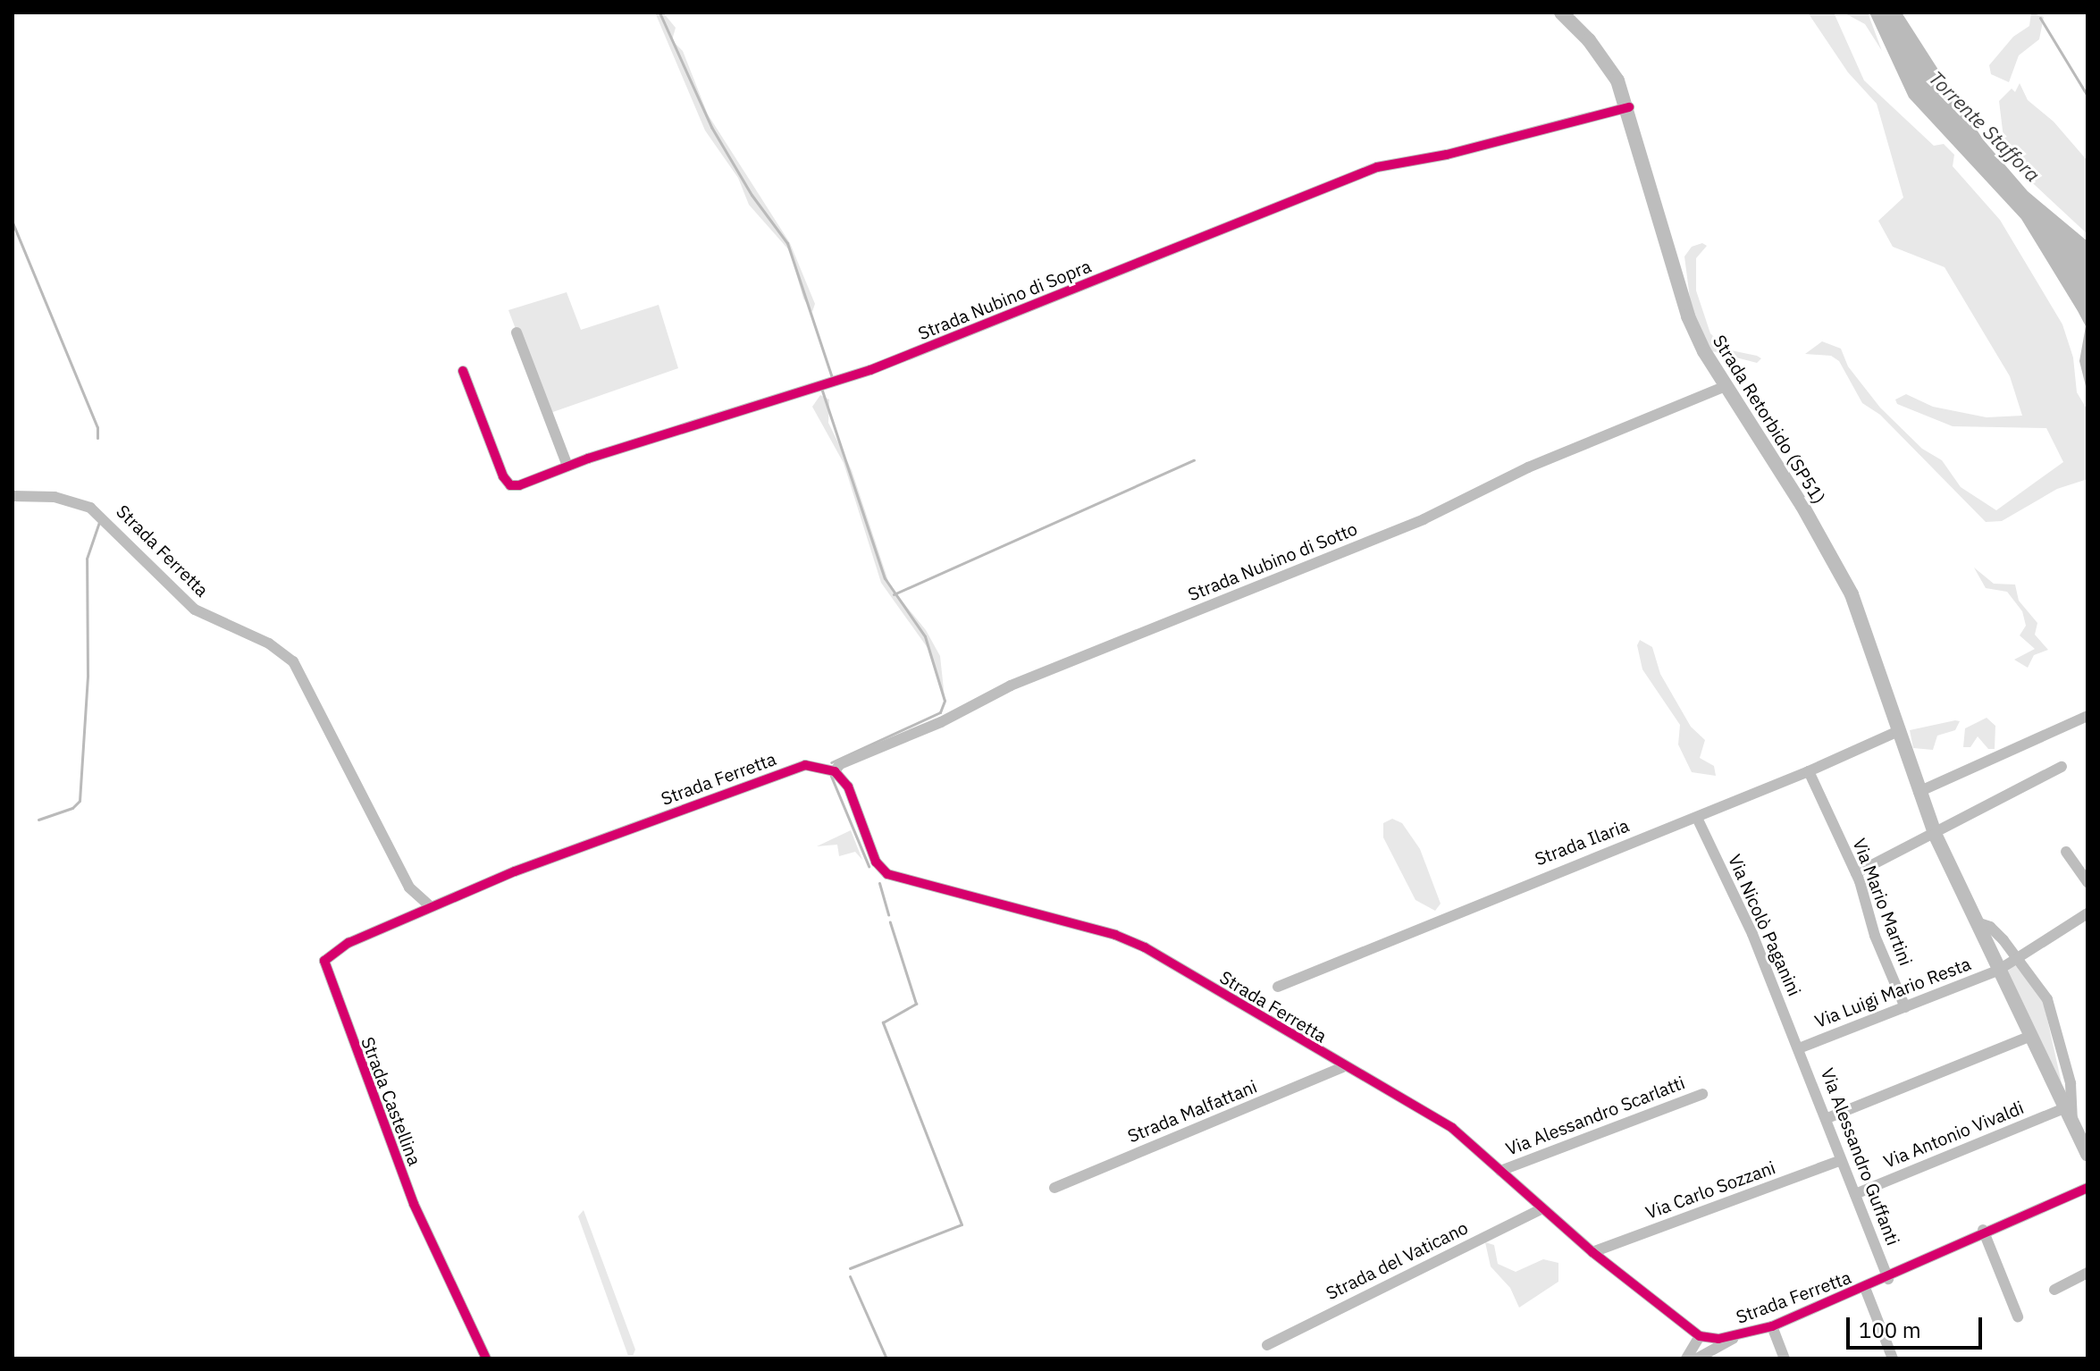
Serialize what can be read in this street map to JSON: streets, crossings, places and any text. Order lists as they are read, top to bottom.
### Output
{
  "streets": {
    "street": [
      "Strada Nubino di Sopra",
      "Strada Retorbido (SP51)",
      "Strada Ferretta",
      "Strada Nubino di Sotto",
      "Strada Ilaria",
      "Via Mario Martini",
      "Via Nicolò Paganini",
      "Via Luigi Mario Resta",
      "Strada Castellina",
      "Strada Malfattani",
      "Via Alessandro Scarlatti",
      "Via Antonio Vivaldi",
      "Via Alessandro Guffanti",
      "Via Carlo Sozzani",
      "Strada del Vaticano"
    ]
  },
  "crossings": [
    ["Strada Nubino di Sopra", "Strada Retorbido (SP51)"],
    ["Strada Retorbido (SP51)", "Strada Nubino di Sotto"],
    ["Strada Retorbido (SP51)", "Strada Ilaria"],
    ["Strada Retorbido (SP51)", "Via Luigi Mario Resta"],
    ["Strada Retorbido (SP51)", "Via Antonio Vivaldi"],
    ["Strada Ferretta", "Strada Nubino di Sotto"],
    ["Strada Ferretta", "Strada Castellina"],
    ["Strada Ferretta", "Strada Malfattani"],
    ["Strada Ferretta", "Via Alessandro Scarlatti"],
    ["Strada Ferretta", "Via Alessandro Guffanti"],
    ["Strada Ferretta", "Via Carlo Sozzani"],
    ["Strada Ferretta", "Strada del Vaticano"],
    ["Strada Ilaria", "Via Mario Martini"],
    ["Strada Ilaria", "Via Nicolò Paganini"],
    ["Via Mario Martini", "Via Luigi Mario Resta"],
    ["Via Nicolò Paganini", "Via Luigi Mario Resta"],
    ["Via Nicolò Paganini", "Via Alessandro Guffanti"],
    ["Via Luigi Mario Resta", "Via Alessandro Guffanti"],
    ["Via Antonio Vivaldi", "Via Alessandro Guffanti"],
    ["Via Alessandro Guffanti", "Via Carlo Sozzani"]
  ],
  "water": ["Torrente Staffora"],
  "scale_bar": "100 m"
}
